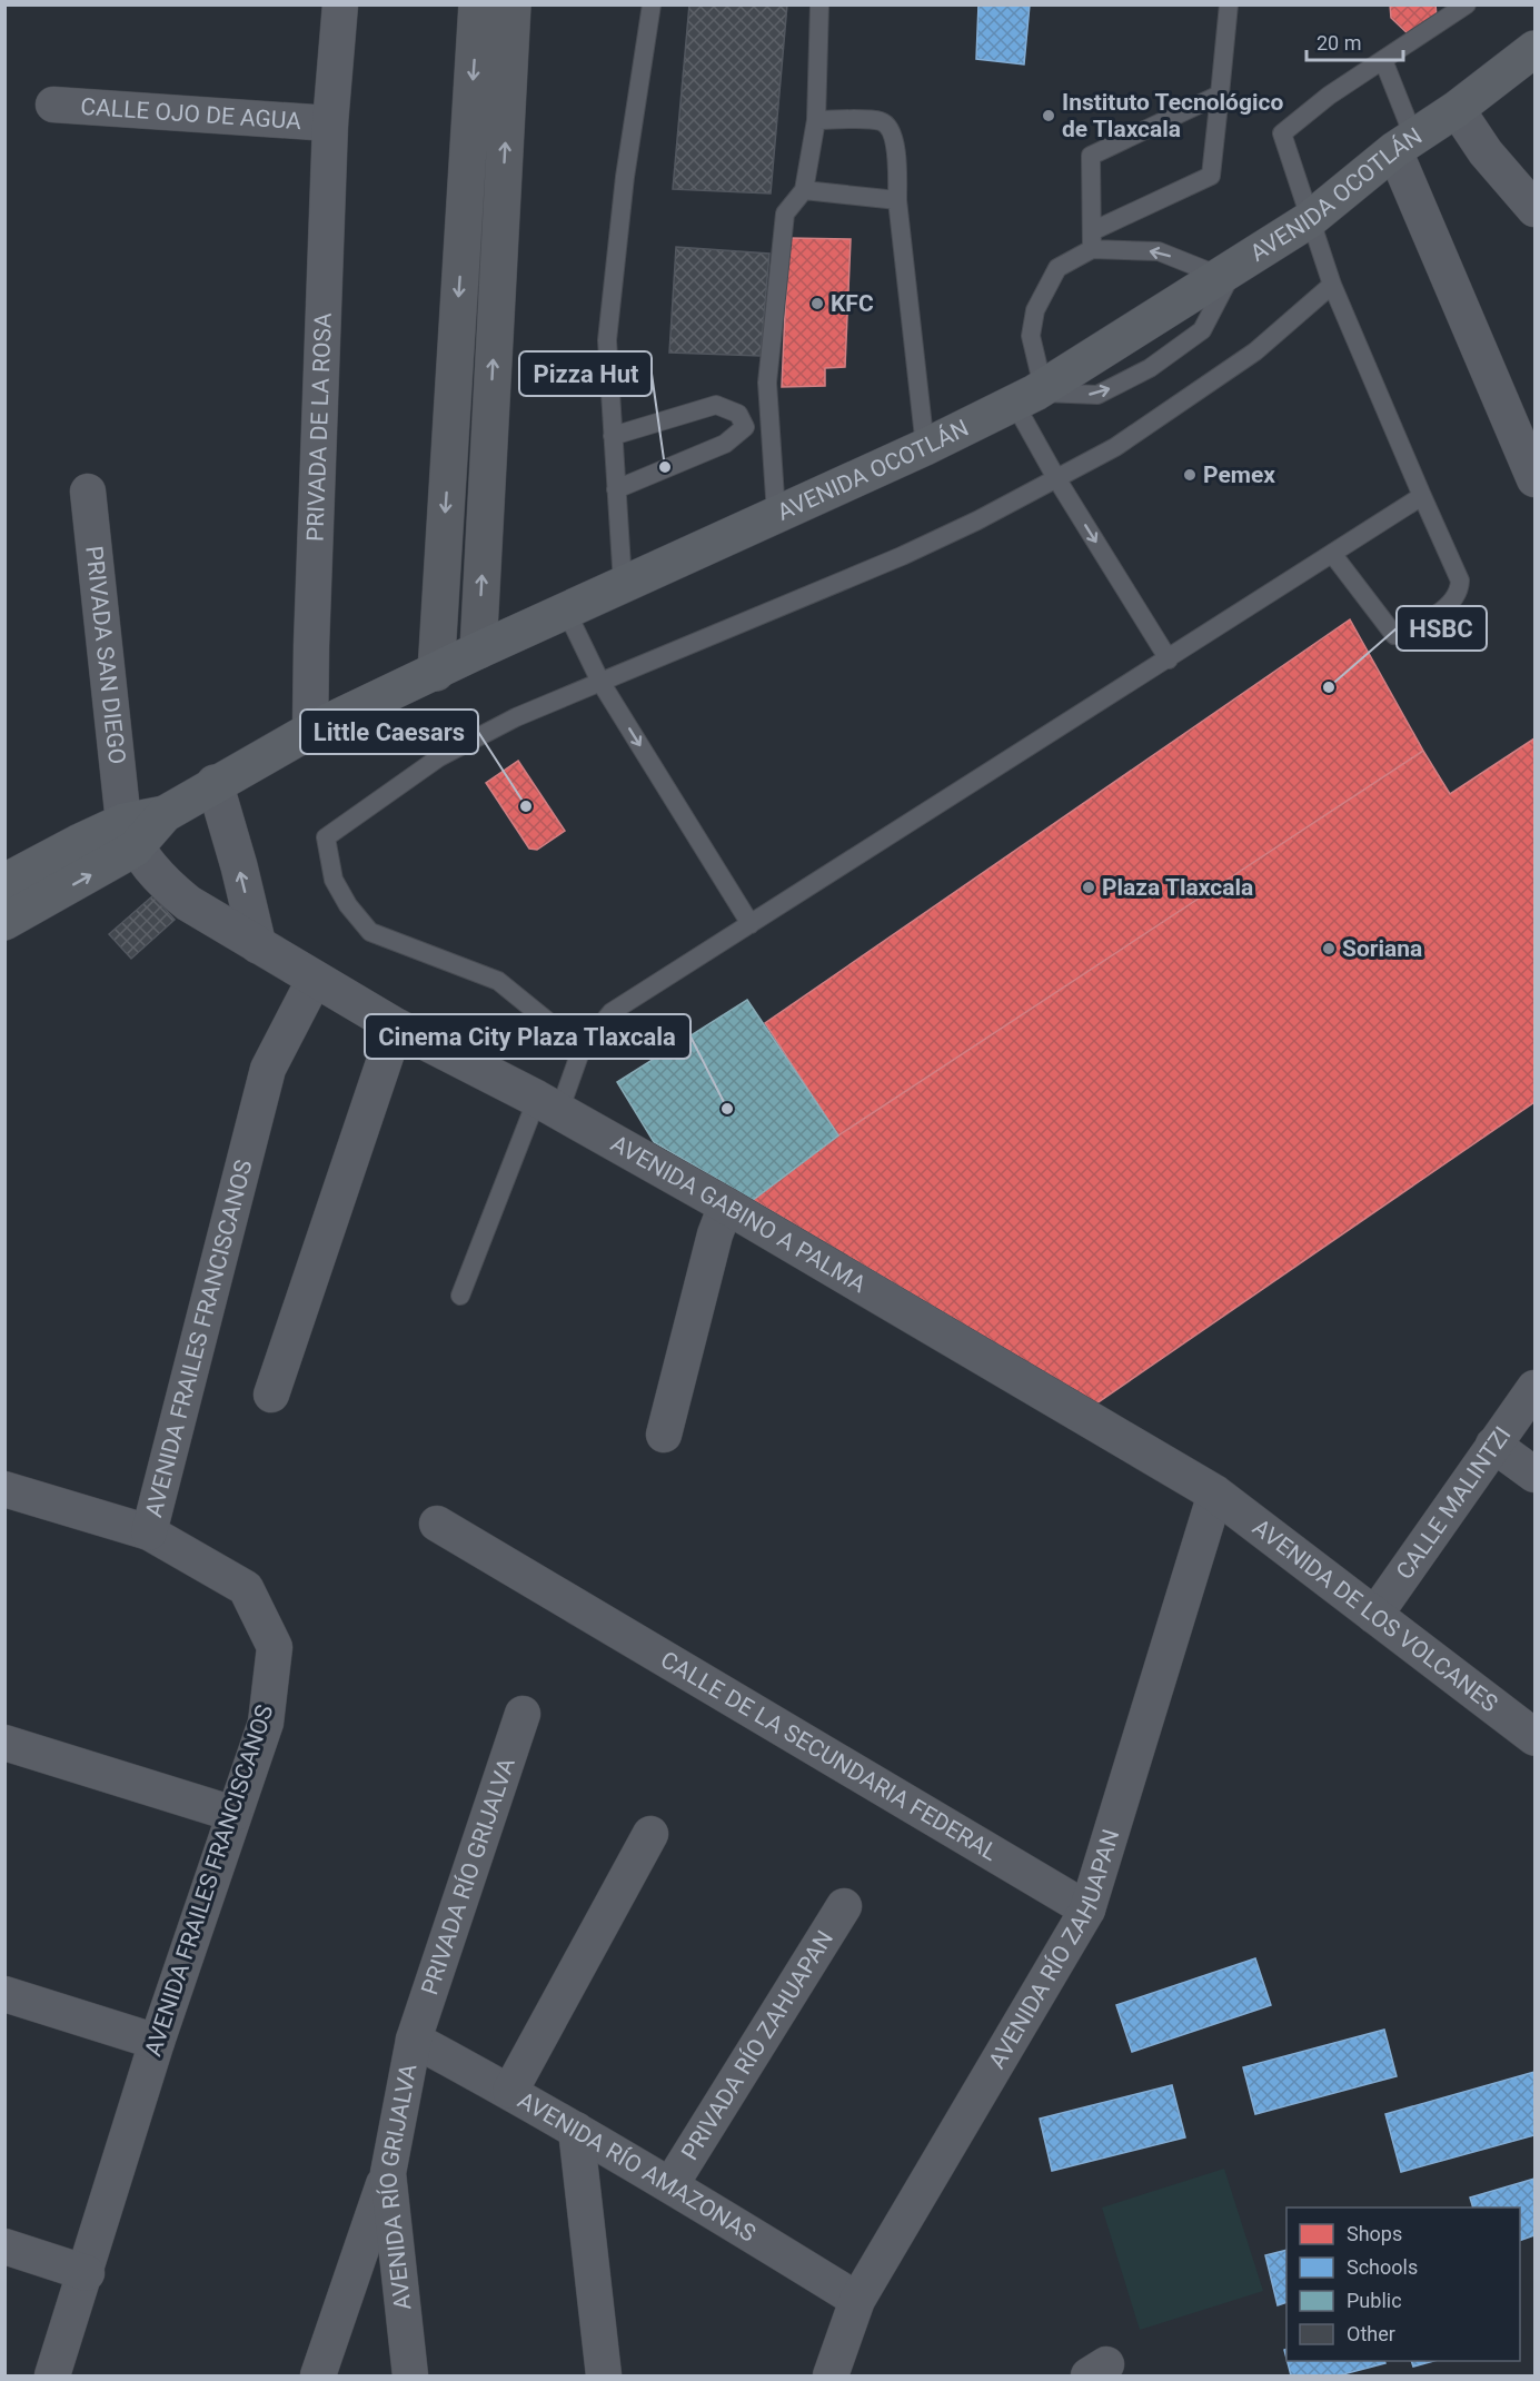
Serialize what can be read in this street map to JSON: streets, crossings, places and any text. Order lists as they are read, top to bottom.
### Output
{
  "streets": {
    "main road": ["AVENIDA OCOTLÁN"],
    "street": [
      "CALLE OJO DE AGUA",
      "PRIVADA DE LA ROSA",
      "PRIVADA SAN DIEGO",
      "AVENIDA GABINO A PALMA",
      "AVENIDA FRAILES FRANCISCANOS",
      "CALLE MALINTZI",
      "AVENIDA DE LOS VOLCANES",
      "CALLE DE LA SECUNDARIA FEDERAL",
      "PRIVADA RÍO GRIJALVA",
      "AVENIDA RÍO ZAHUAPAN",
      "PRIVADA RÍO ZAHUAPAN",
      "AVENIDA RÍO AMAZONAS",
      "AVENIDA RÍO GRIJALVA"
    ]
  },
  "crossings": [
    ["CALLE OJO DE AGUA", "PRIVADA DE LA ROSA"],
    ["AVENIDA OCOTLÁN", "PRIVADA DE LA ROSA"],
    ["AVENIDA OCOTLÁN", "PRIVADA SAN DIEGO"],
    ["AVENIDA OCOTLÁN", "AVENIDA GABINO A PALMA"],
    ["PRIVADA SAN DIEGO", "AVENIDA GABINO A PALMA"],
    ["AVENIDA GABINO A PALMA", "AVENIDA FRAILES FRANCISCANOS"],
    ["AVENIDA GABINO A PALMA", "AVENIDA DE LOS VOLCANES"],
    ["AVENIDA GABINO A PALMA", "AVENIDA RÍO ZAHUAPAN"],
    ["CALLE MALINTZI", "AVENIDA DE LOS VOLCANES"],
    ["AVENIDA DE LOS VOLCANES", "AVENIDA RÍO ZAHUAPAN"],
    ["CALLE DE LA SECUNDARIA FEDERAL", "AVENIDA RÍO ZAHUAPAN"],
    ["PRIVADA RÍO GRIJALVA", "AVENIDA RÍO AMAZONAS"],
    ["PRIVADA RÍO GRIJALVA", "AVENIDA RÍO GRIJALVA"],
    ["AVENIDA RÍO ZAHUAPAN", "AVENIDA RÍO AMAZONAS"],
    ["PRIVADA RÍO ZAHUAPAN", "AVENIDA RÍO AMAZONAS"],
    ["AVENIDA RÍO AMAZONAS", "AVENIDA RÍO GRIJALVA"]
  ],
  "places": [
    "Instituto Tecnológico de Tlaxcala",
    "KFC",
    "Pizza Hut",
    "Pemex",
    "HSBC",
    "Little Caesars",
    "Plaza Tlaxcala",
    "Soriana",
    "Cinema City Plaza Tlaxcala"
  ],
  "legend": [
    "Shops",
    "Schools",
    "Public",
    "Other"
  ],
  "scale_bar": "20 m"
}
